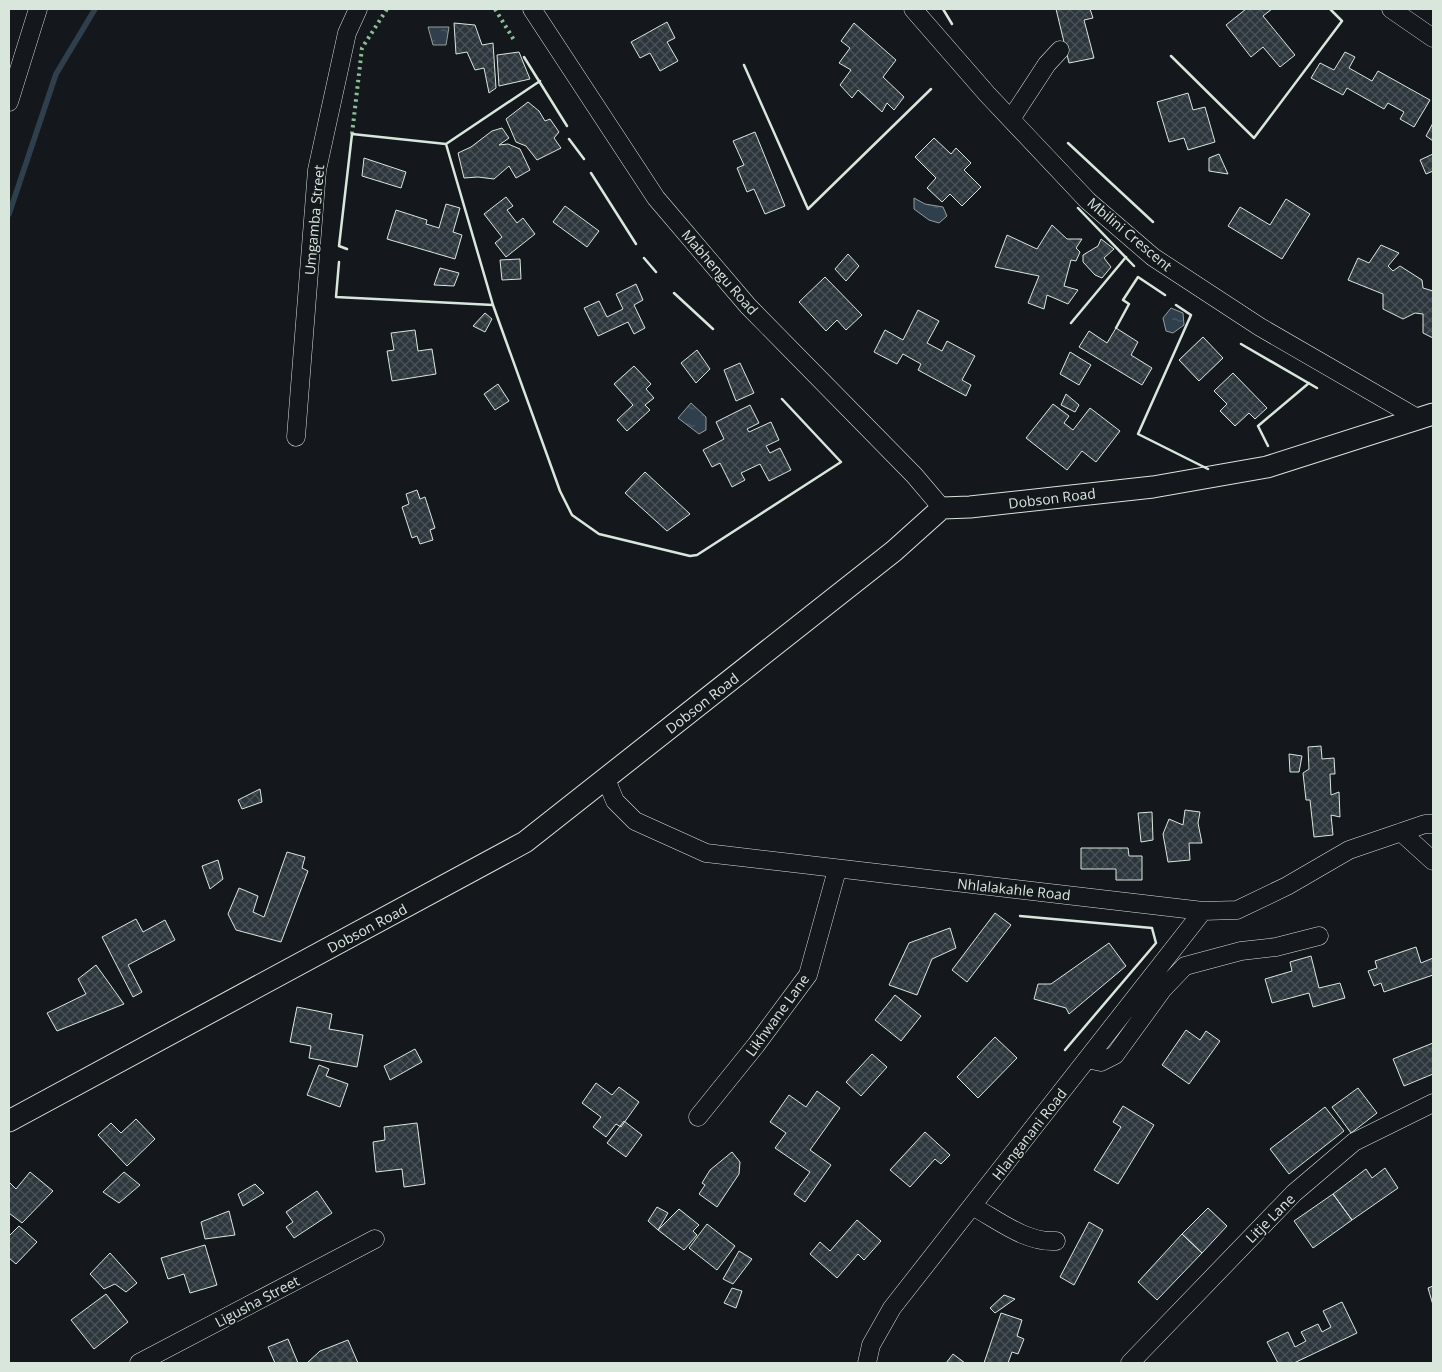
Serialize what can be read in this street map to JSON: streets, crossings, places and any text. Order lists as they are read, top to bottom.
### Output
{
  "streets": {
    "street": [
      "Umgamba Street",
      "Mbilini Crescent",
      "Mabhengu Road",
      "Dobson Road",
      "Nhlalakahle Road",
      "Likhwane Lane",
      "Hlanganani Road",
      "Litje Lane",
      "Ligusha Street"
    ]
  },
  "crossings": [
    ["Mbilini Crescent", "Dobson Road"],
    ["Mabhengu Road", "Dobson Road"],
    ["Dobson Road", "Nhlalakahle Road"],
    ["Nhlalakahle Road", "Likhwane Lane"],
    ["Nhlalakahle Road", "Hlanganani Road"]
  ]
}
